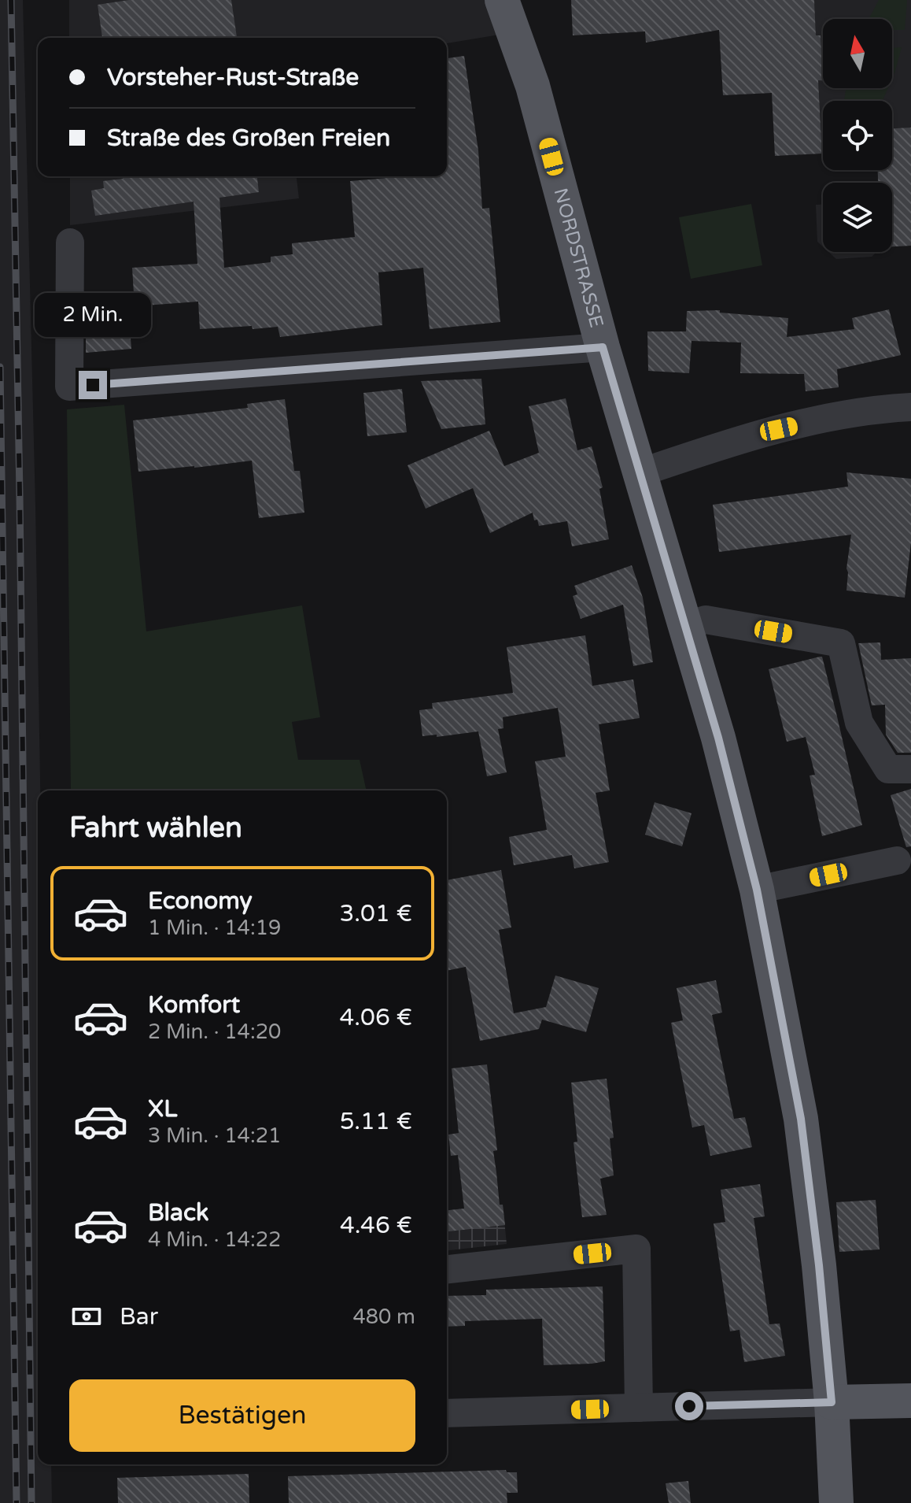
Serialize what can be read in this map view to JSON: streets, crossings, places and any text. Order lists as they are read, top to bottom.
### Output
{
  "streets": {
    "main road": ["NORDSTRASSE"]
  },
  "north": "top",
  "page": {
    "banner": ["Vorsteher-Rust-Straße", "Straße des Großen Freien"],
    "bubble": "2 Min.",
    "heading": "Fahrt wählen",
    "list": [
      {
        "name": "Economy",
        "note": "1 Min. · 14:19",
        "value": "3.01 €"
      },
      {
        "name": "Komfort",
        "note": "2 Min. · 14:20",
        "value": "4.06 €"
      },
      {
        "name": "XL",
        "note": "3 Min. · 14:21",
        "value": "5.11 €"
      },
      {
        "name": "Black",
        "note": "4 Min. · 14:22",
        "value": "4.46 €"
      }
    ],
    "pay": ["Bar", "480 m"],
    "buttons": "Bestätigen"
  }
}
